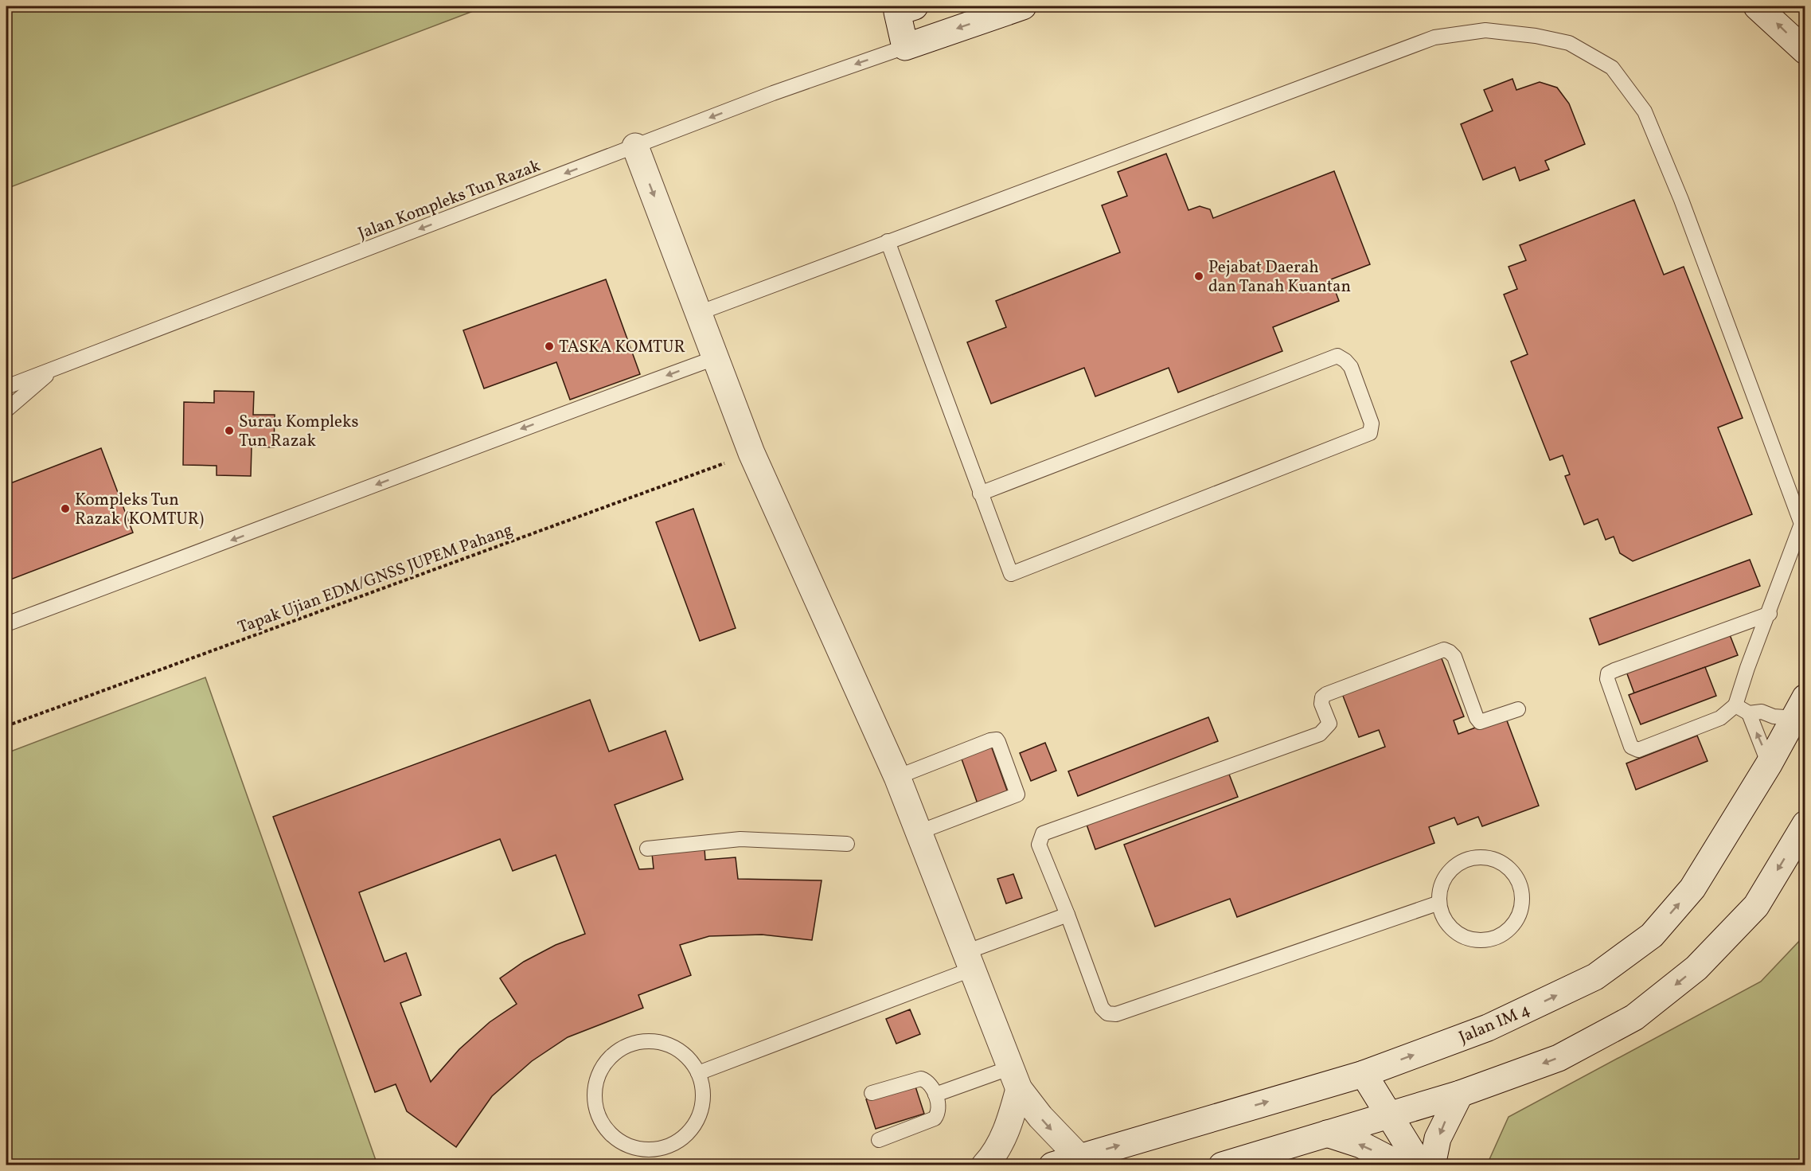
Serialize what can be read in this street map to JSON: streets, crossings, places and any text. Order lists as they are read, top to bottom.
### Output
{
  "streets": {
    "street": ["Jalan IM 4"],
    "lane": ["Jalan Kompleks Tun Razak"],
    "path": ["Tapak Ujian EDM/GNSS JUPEM Pahang"]
  },
  "one_way": ["Jalan Kompleks Tun Razak"],
  "places": [
    "Pejabat Daerah dan Tanah Kuantan",
    "TASKA KOMTUR",
    "Surau Kompleks Tun Razak",
    "Kompleks Tun Razak (KOMTUR)"
  ]
}
